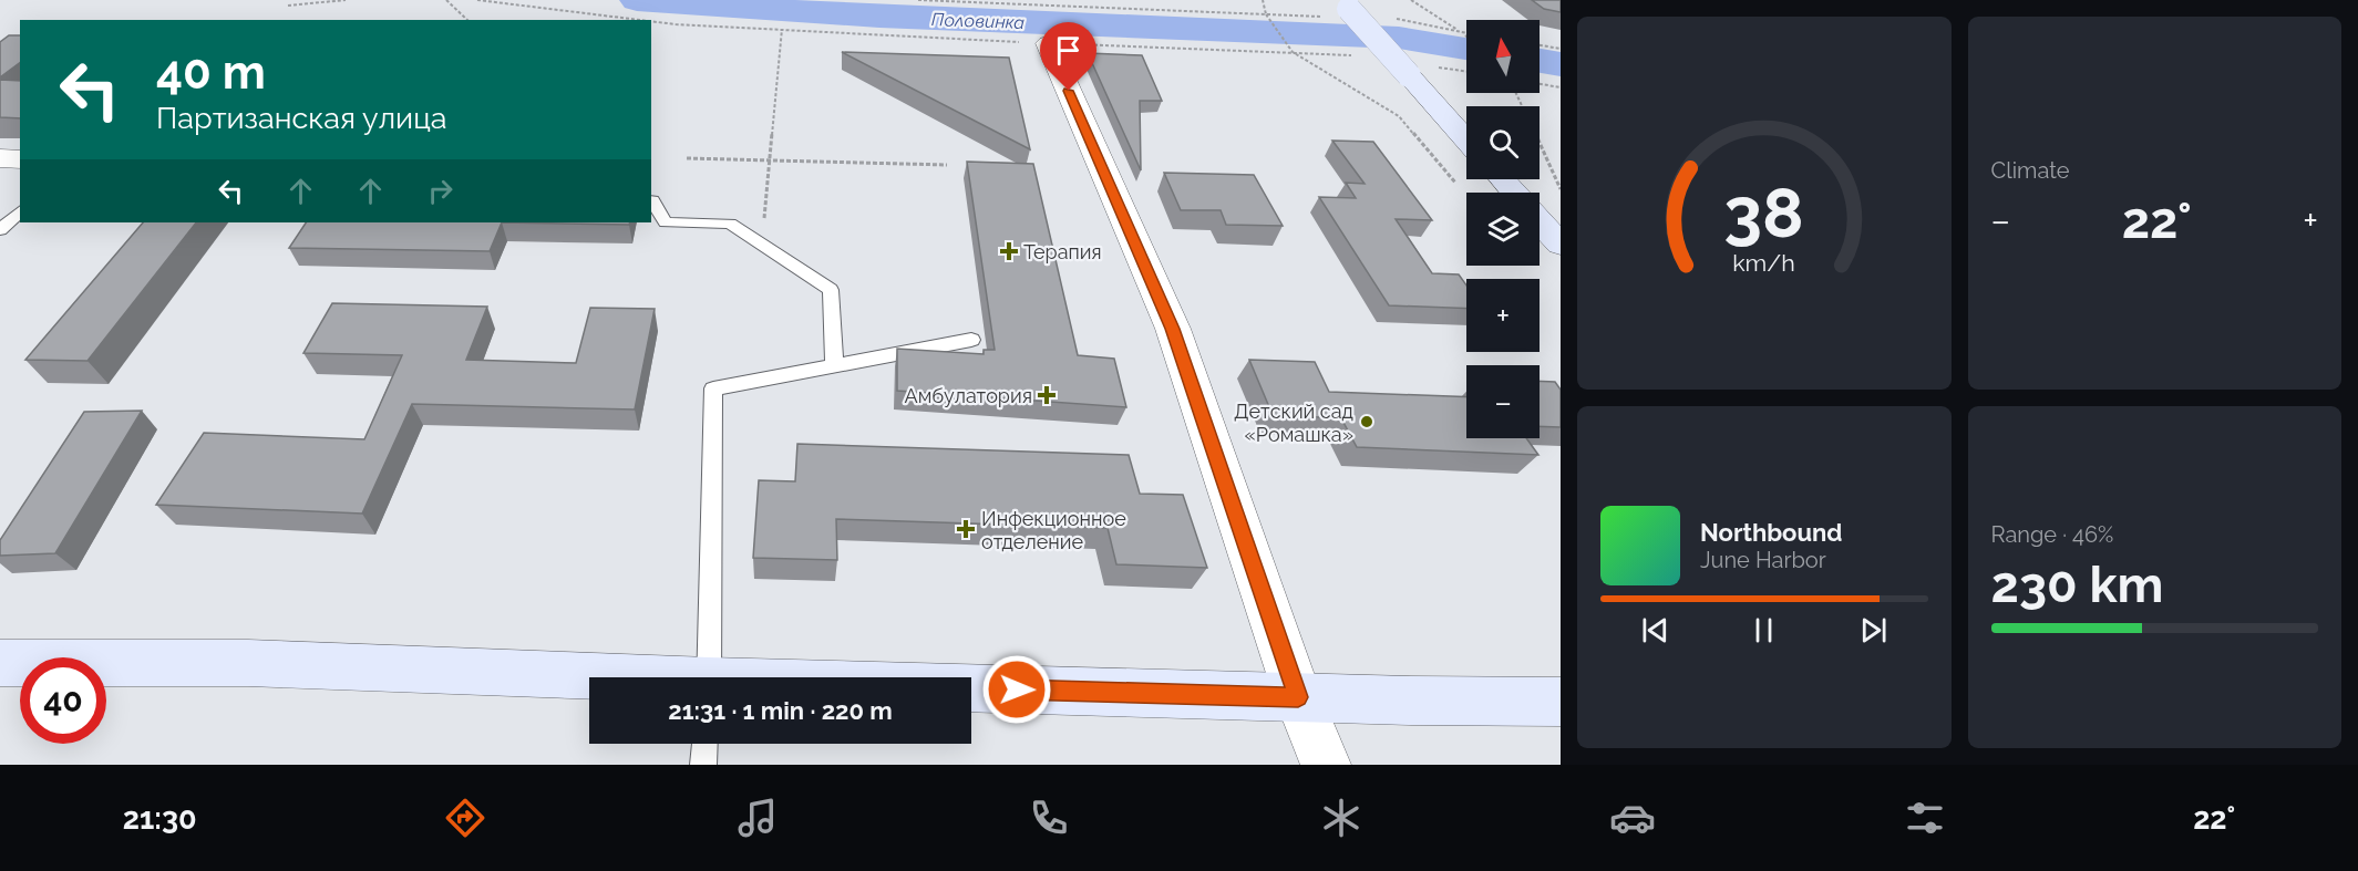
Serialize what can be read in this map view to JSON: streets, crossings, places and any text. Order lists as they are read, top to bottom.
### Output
{
  "water": ["Половинка"],
  "places": {
    "health": ["Терапия", "Амбулатория", "Инфекционное отделение"],
    "other": ["Детский сад «Ромашка»"]
  },
  "north": "top",
  "page": {
    "tile": [
      "Climate",
      ["Range · 46%", "230 km"]
    ],
    "map_buttons": ["+", "−"],
    "turn": ["40 m", "Партизанская улица"],
    "heat": ["−", "22°", "+"],
    "song": ["Northbound", "June Harbor"],
    "limit": "40",
    "trip": "21:31 · 1 min · 220 m",
    "tabs": ["21:30", "22°"],
    "gauge": ["38", "km/h"]
  }
}
